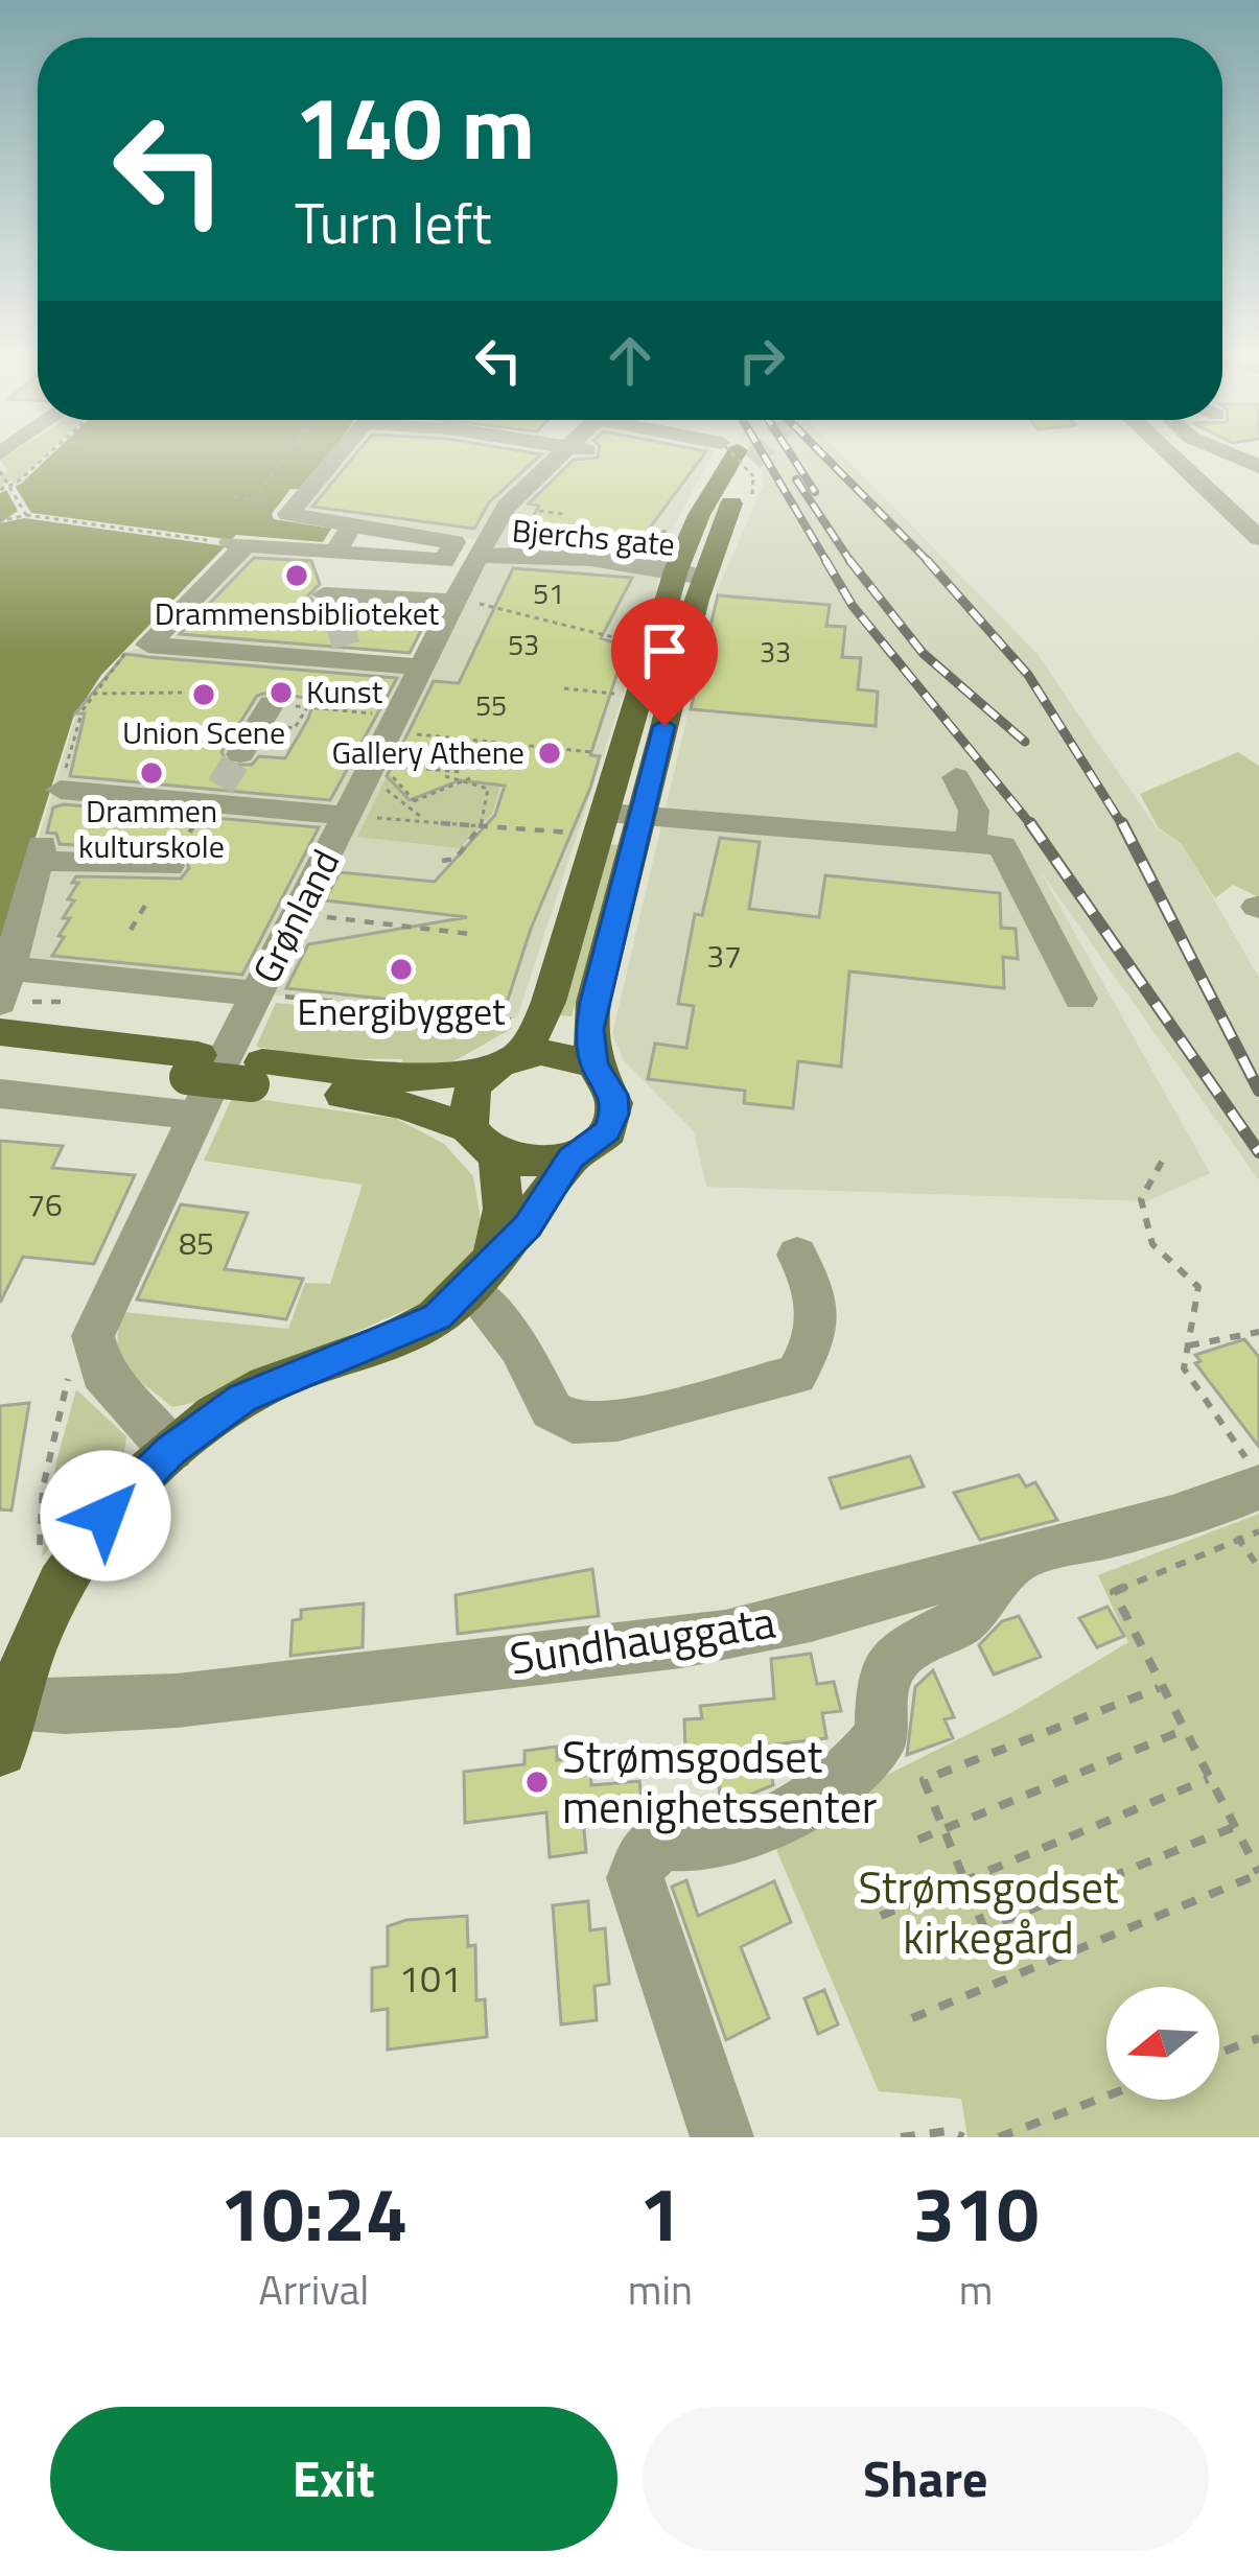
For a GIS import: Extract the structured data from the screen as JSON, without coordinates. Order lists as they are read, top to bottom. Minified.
{"streets":{"street":["Bjerchs gate","Grønland","Sundhauggata"]},"crossings":[["Bjerchs gate","Grønland"]],"parks":["Strømsgodset kirkegård"],"places":["Drammensbiblioteket","Kunst","Union Scene","Gallery Athene","Drammen kulturskole","Energibygget","Strømsgodset menighetssenter"],"house_numbers":["51","53","33","55","37","76","85","101"],"north":"left","page":{"turn":["140 m","Turn left"],"eta":["10:24","Arrival","1","min","310","m"],"buttons":["Exit","Share"]}}
